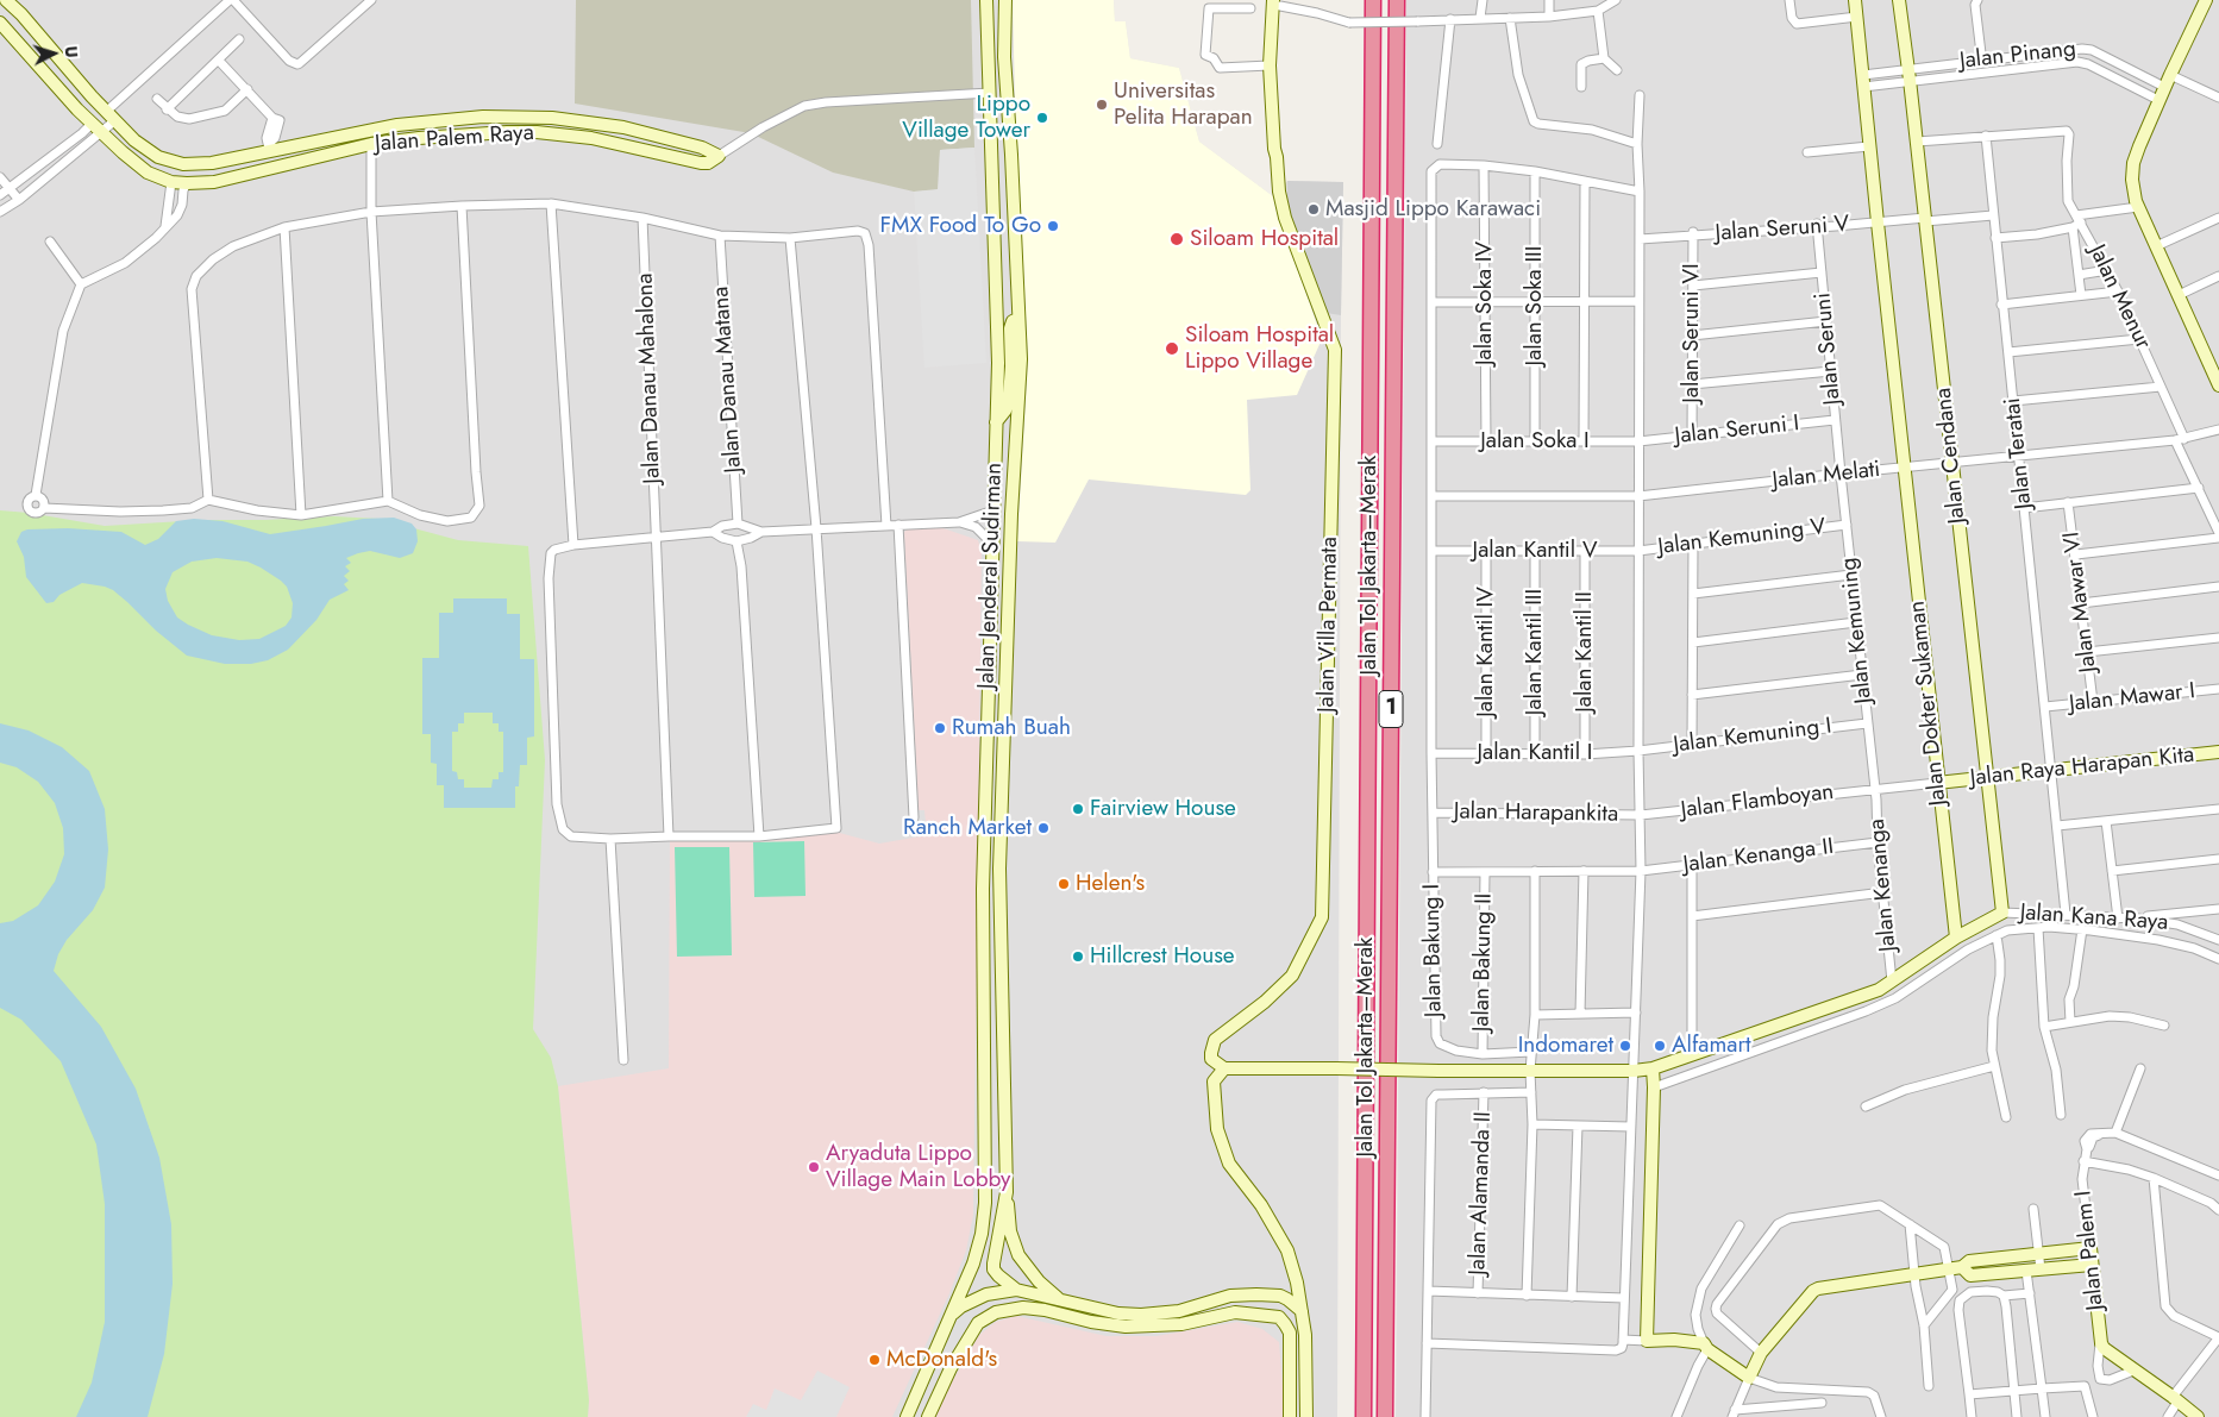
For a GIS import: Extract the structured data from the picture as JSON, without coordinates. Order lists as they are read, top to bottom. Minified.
{"streets":{"highway":["Jalan Tol Jakarta–Merak","1"],"street":["Jalan Pinang","Jalan Palem Raya","Jalan Seruni V","Jalan Menur","Jalan Soka IV","Jalan Soka III","Jalan Seruni VI","Jalan Seruni","Jalan Danau Mahalona","Jalan Danau Matana","Jalan Seruni I","Jalan Soka I","Jalan Teratai","Jalan Cendana","Jalan Melati","Jalan Kemuning V","Jalan Kantil V","Jalan Jenderal Sudirman","Jalan Mawar VI","Jalan Villa Permata","Jalan Kemuning","Jalan Kantil IV","Jalan Kantil III","Jalan Kantil II","Jalan Mawar I","Jalan Dokter Sukaman","Jalan Kemuning I","Jalan Kantil I","Jalan Raya Harapan Kita","Jalan Flamboyan","Jalan Harapankita","Jalan Kenanga II","Jalan Kenanga","Jalan Kana Raya","Jalan Bakung I","Jalan Bakung II","Jalan Alamanda II","Jalan Palem I"]},"crossings":[["Jalan Pinang","Jalan Cendana"],["Jalan Seruni V","Jalan Seruni VI"],["Jalan Seruni V","Jalan Seruni"],["Jalan Seruni V","Jalan Teratai"],["Jalan Seruni V","Jalan Cendana"],["Jalan Menur","Jalan Melati"],["Jalan Soka IV","Jalan Soka I"],["Jalan Soka IV","Jalan Bakung I"],["Jalan Soka III","Jalan Soka I"],["Jalan Soka III","Jalan Bakung I"],["Jalan Seruni VI","Jalan Seruni I"],["Jalan Seruni","Jalan Seruni I"],["Jalan Seruni","Jalan Melati"],["Jalan Seruni","Jalan Kemuning"],["Jalan Seruni I","Jalan Soka I"],["Jalan Soka I","Jalan Bakung I"],["Jalan Teratai","Jalan Melati"],["Jalan Teratai","Jalan Mawar I"],["Jalan Teratai","Jalan Raya Harapan Kita"],["Jalan Teratai","Jalan Kana Raya"],["Jalan Cendana","Jalan Melati"],["Jalan Cendana","Jalan Raya Harapan Kita"],["Jalan Cendana","Jalan Kana Raya"],["Jalan Melati","Jalan Kemuning"],["Jalan Melati","Jalan Dokter Sukaman"],["Jalan Melati","Jalan Bakung I"],["Jalan Kemuning V","Jalan Kantil V"],["Jalan Kemuning V","Jalan Kemuning"],["Jalan Kantil V","Jalan Kantil IV"],["Jalan Kantil V","Jalan Kantil III"],["Jalan Kantil V","Jalan Kantil II"],["Jalan Kantil V","Jalan Bakung I"],["Jalan Mawar VI","Jalan Mawar I"],["Jalan Kemuning","Jalan Kemuning I"],["Jalan Kemuning","Jalan Raya Harapan Kita"],["Jalan Kemuning","Jalan Flamboyan"],["Jalan Kemuning","Jalan Kenanga"],["Jalan Kantil IV","Jalan Kantil I"],["Jalan Kantil III","Jalan Kantil I"],["Jalan Kantil II","Jalan Kantil I"],["Jalan Dokter Sukaman","Jalan Raya Harapan Kita"],["Jalan Kemuning I","Jalan Kantil I"],["Jalan Kantil I","Jalan Bakung I"],["Jalan Raya Harapan Kita","Jalan Flamboyan"],["Jalan Raya Harapan Kita","Jalan Kenanga"],["Jalan Flamboyan","Jalan Harapankita"],["Jalan Flamboyan","Jalan Kenanga"],["Jalan Harapankita","Jalan Bakung I"],["Jalan Kenanga II","Jalan Kenanga"],["Jalan Kenanga II","Jalan Bakung I"],["Jalan Bakung I","Jalan Bakung II"]],"places":["Universitas Pelita Harapan","Lippo Village Tower","Masjid Lippo Karawaci","FMX Food To Go","Siloam Hospital","Siloam Hospital Lippo Village","Rumah Buah","Fairview House","Ranch Market","Helen's","Hillcrest House","Indomaret","Alfamart","Aryaduta Lippo Village Main Lobby","McDonald's"],"north":"right"}
